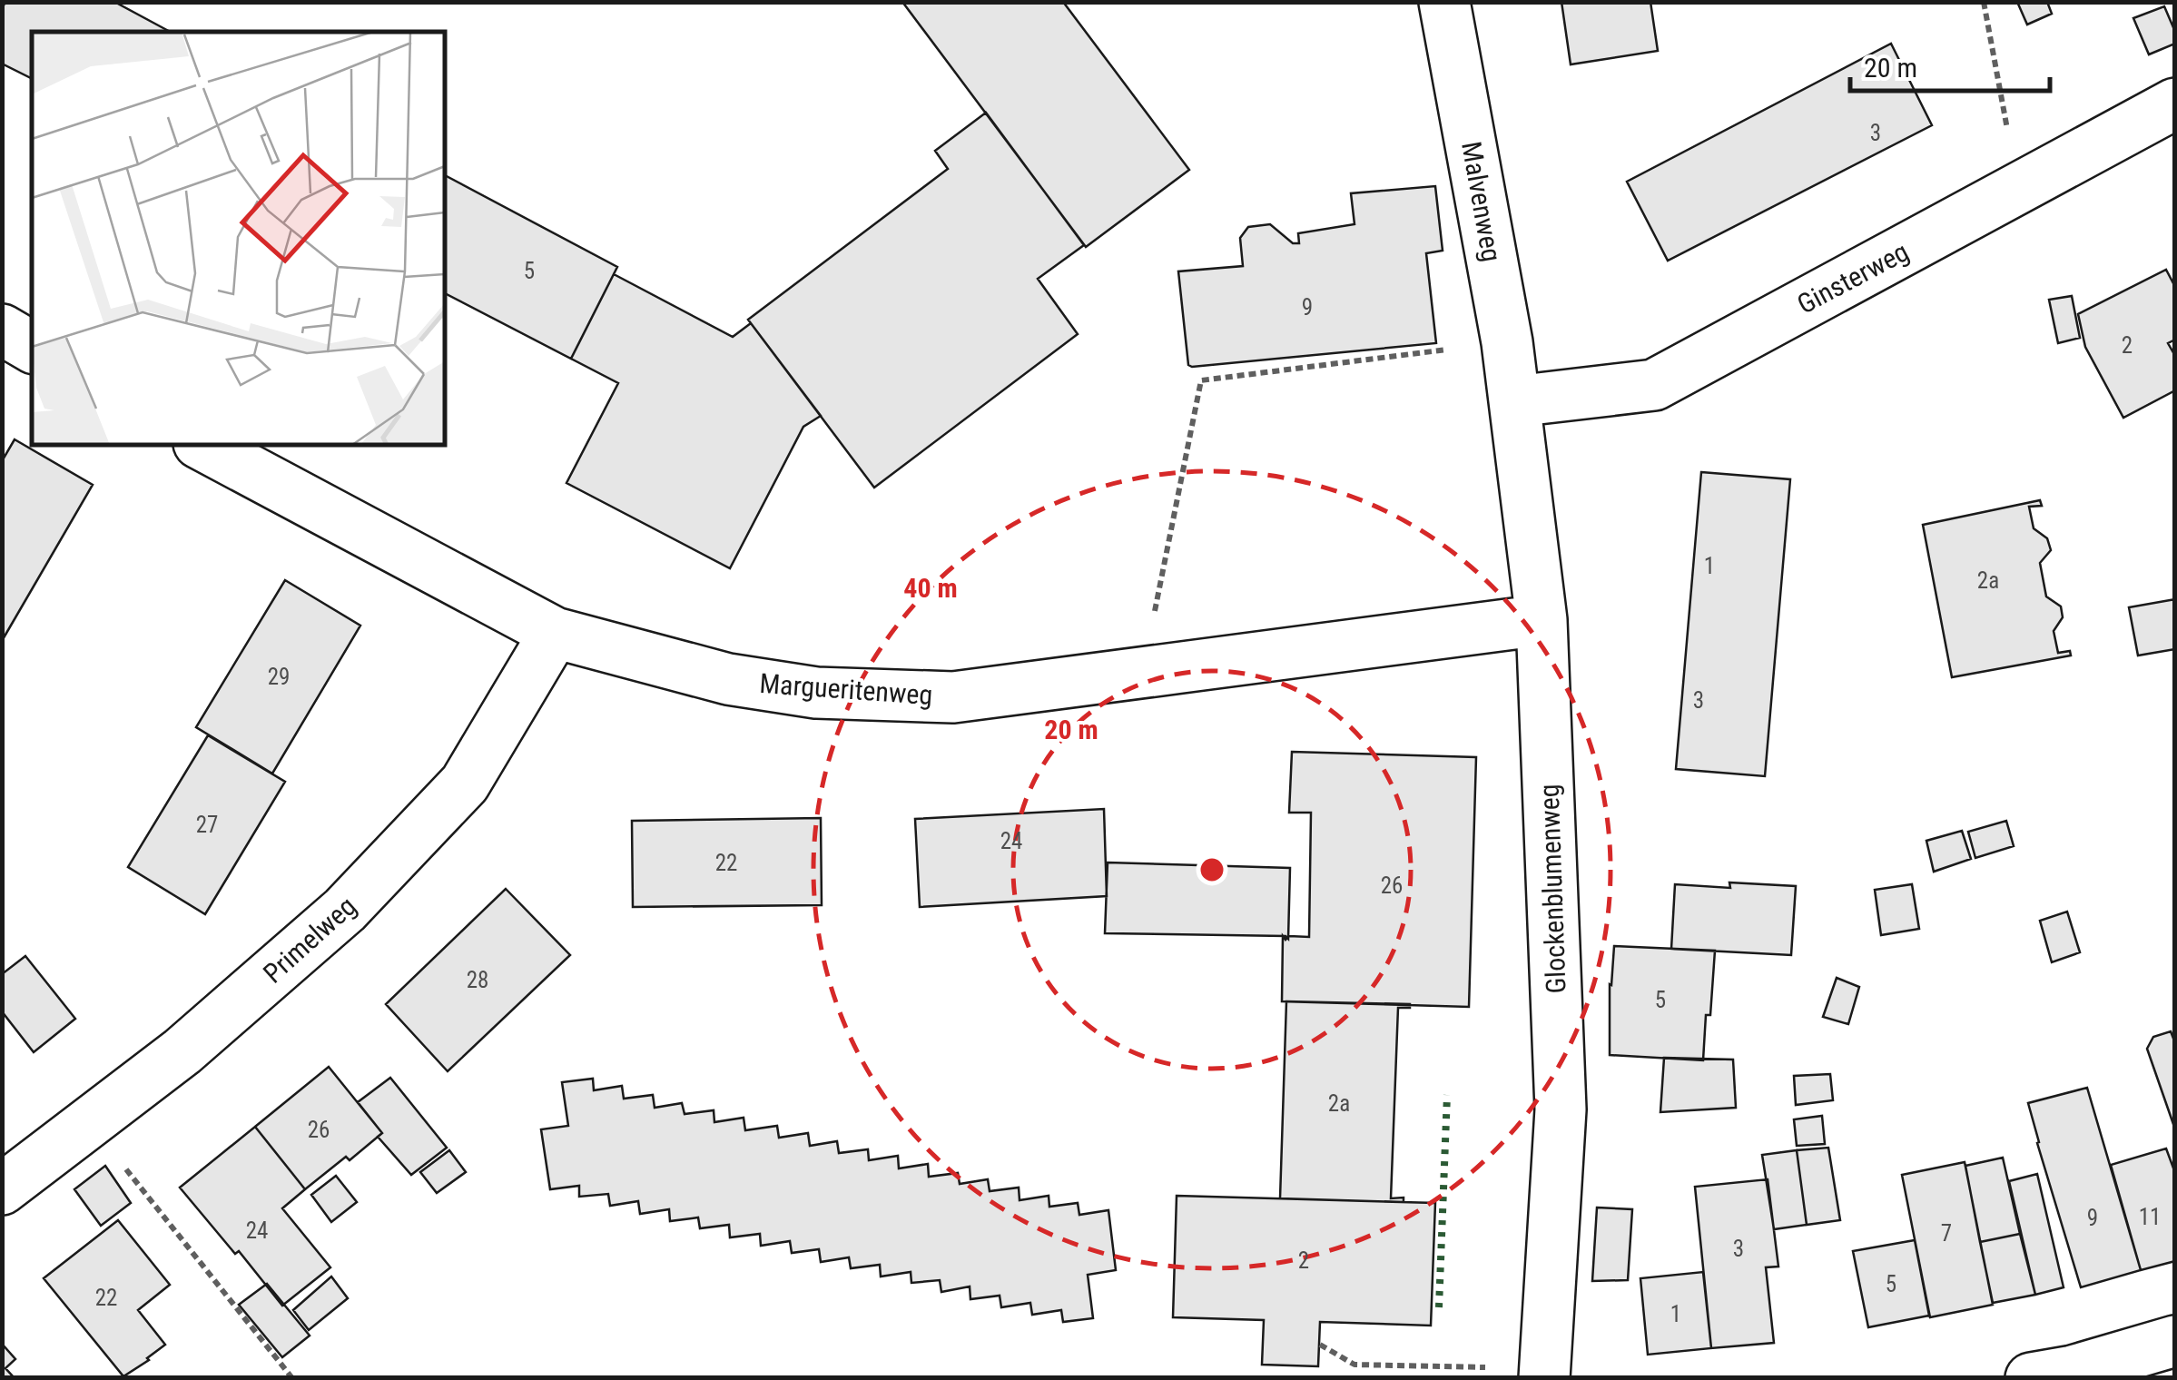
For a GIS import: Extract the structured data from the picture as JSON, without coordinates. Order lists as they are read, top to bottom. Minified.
{"streets":{"street":["Malvenweg","Ginsterweg","Margueritenweg","Glockenblumenweg","Primelweg"]},"crossings":[["Malvenweg","Ginsterweg"],["Malvenweg","Glockenblumenweg"],["Ginsterweg","Glockenblumenweg"],["Margueritenweg","Glockenblumenweg"],["Margueritenweg","Primelweg"]],"house_numbers":["3","5","9","2","1","2a","29","3","27","24","22","26","28","5","2a","26","11","9","24","7","3","2","5","22","1"],"scale_bar":"20 m","rings":["40 m","20 m"]}
